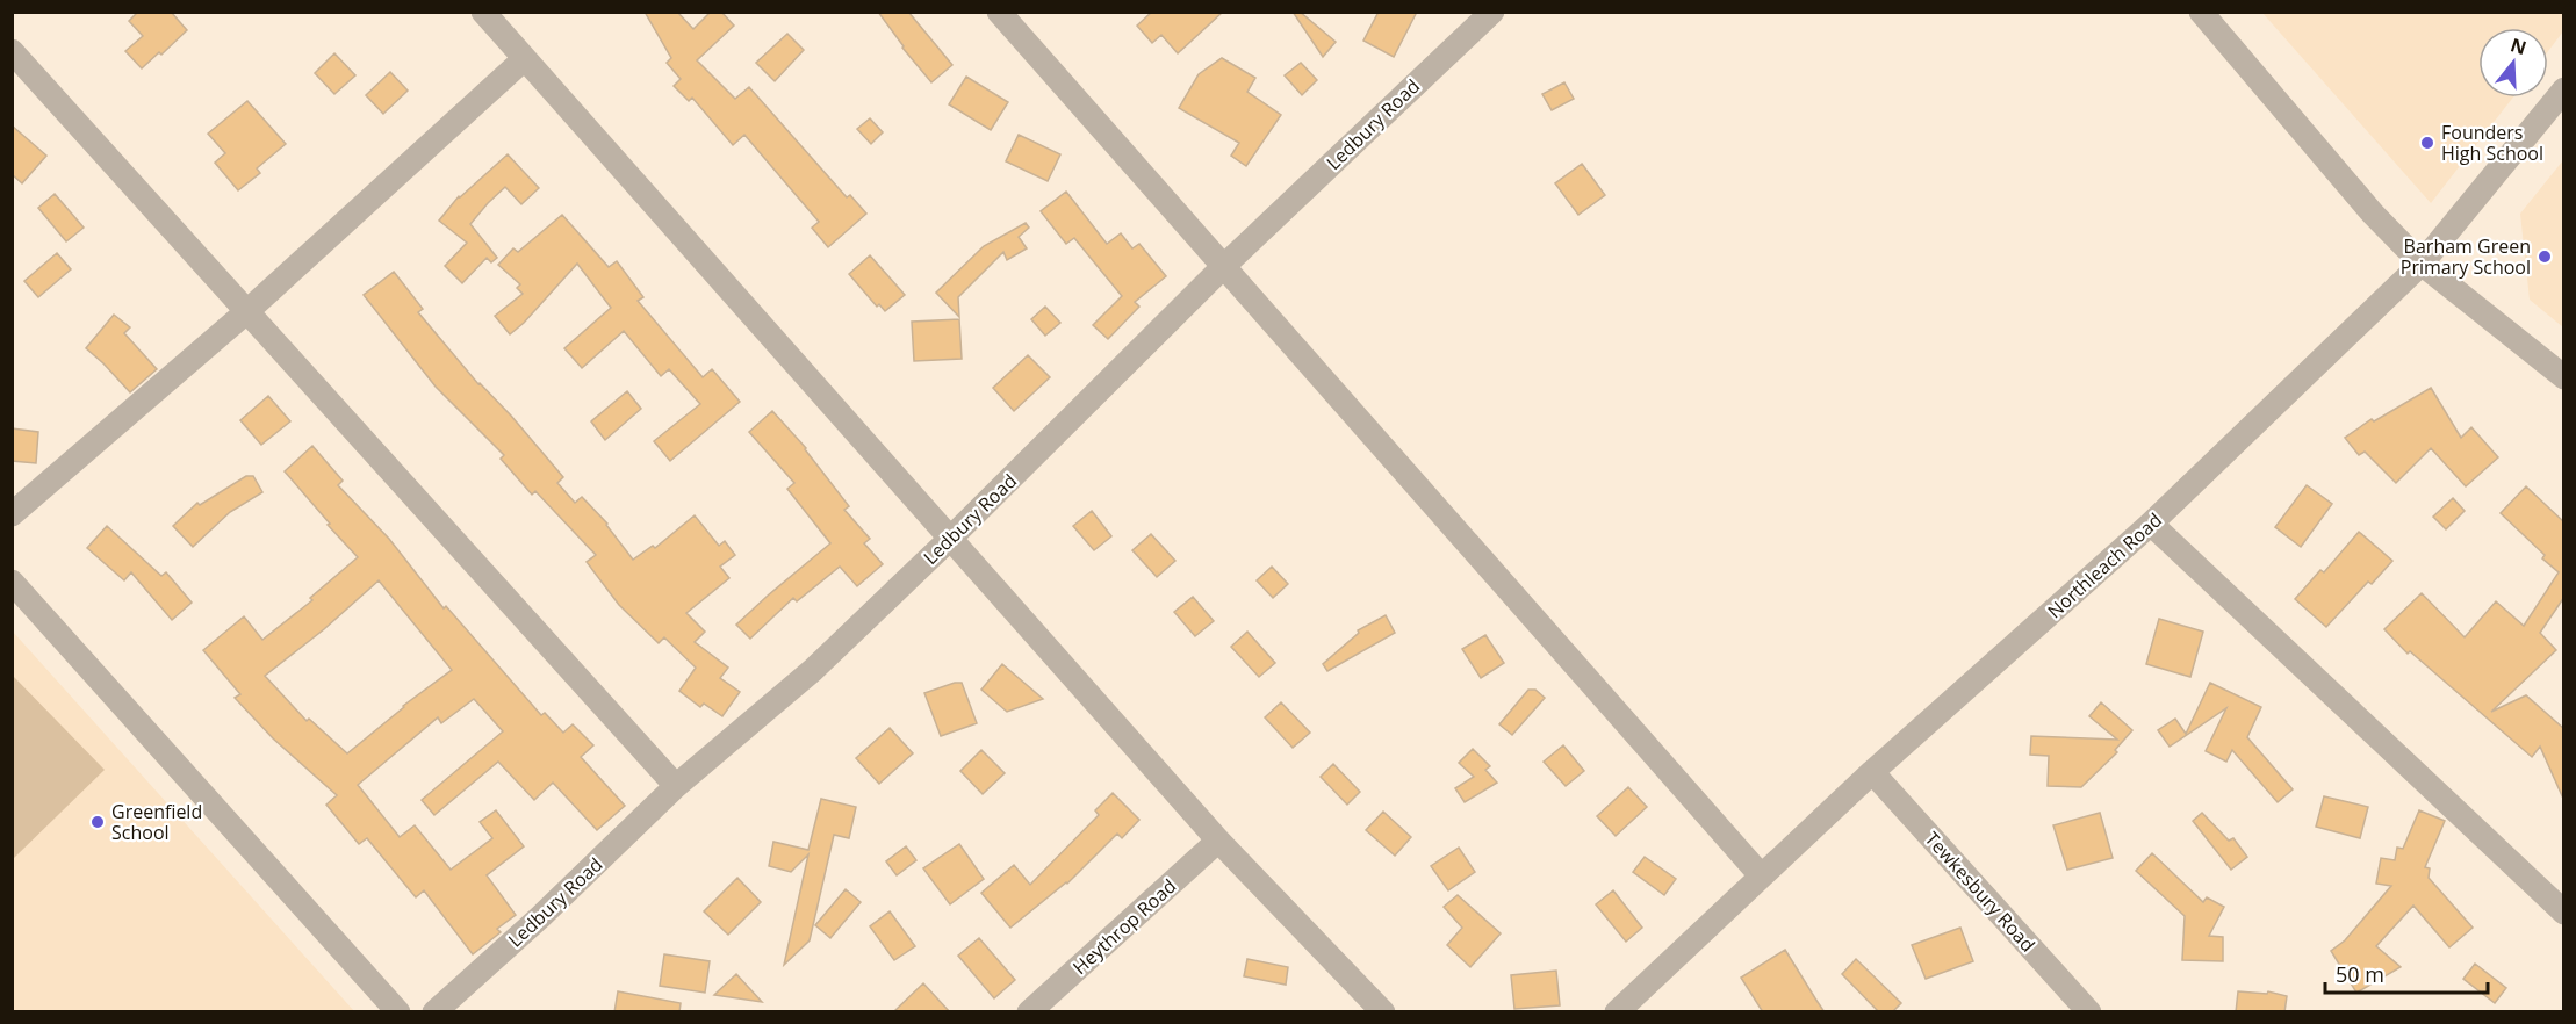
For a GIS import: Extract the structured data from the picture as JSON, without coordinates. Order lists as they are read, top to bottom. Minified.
{"streets":{"street":["Ledbury Road","Northleach Road","Tewkesbury Road","Heythrop Road"]},"crossings":[["Northleach Road","Tewkesbury Road"]],"places":["Founders High School","Barham Green Primary School","Greenfield School"],"scale_bar":"50 m","north":"top"}
